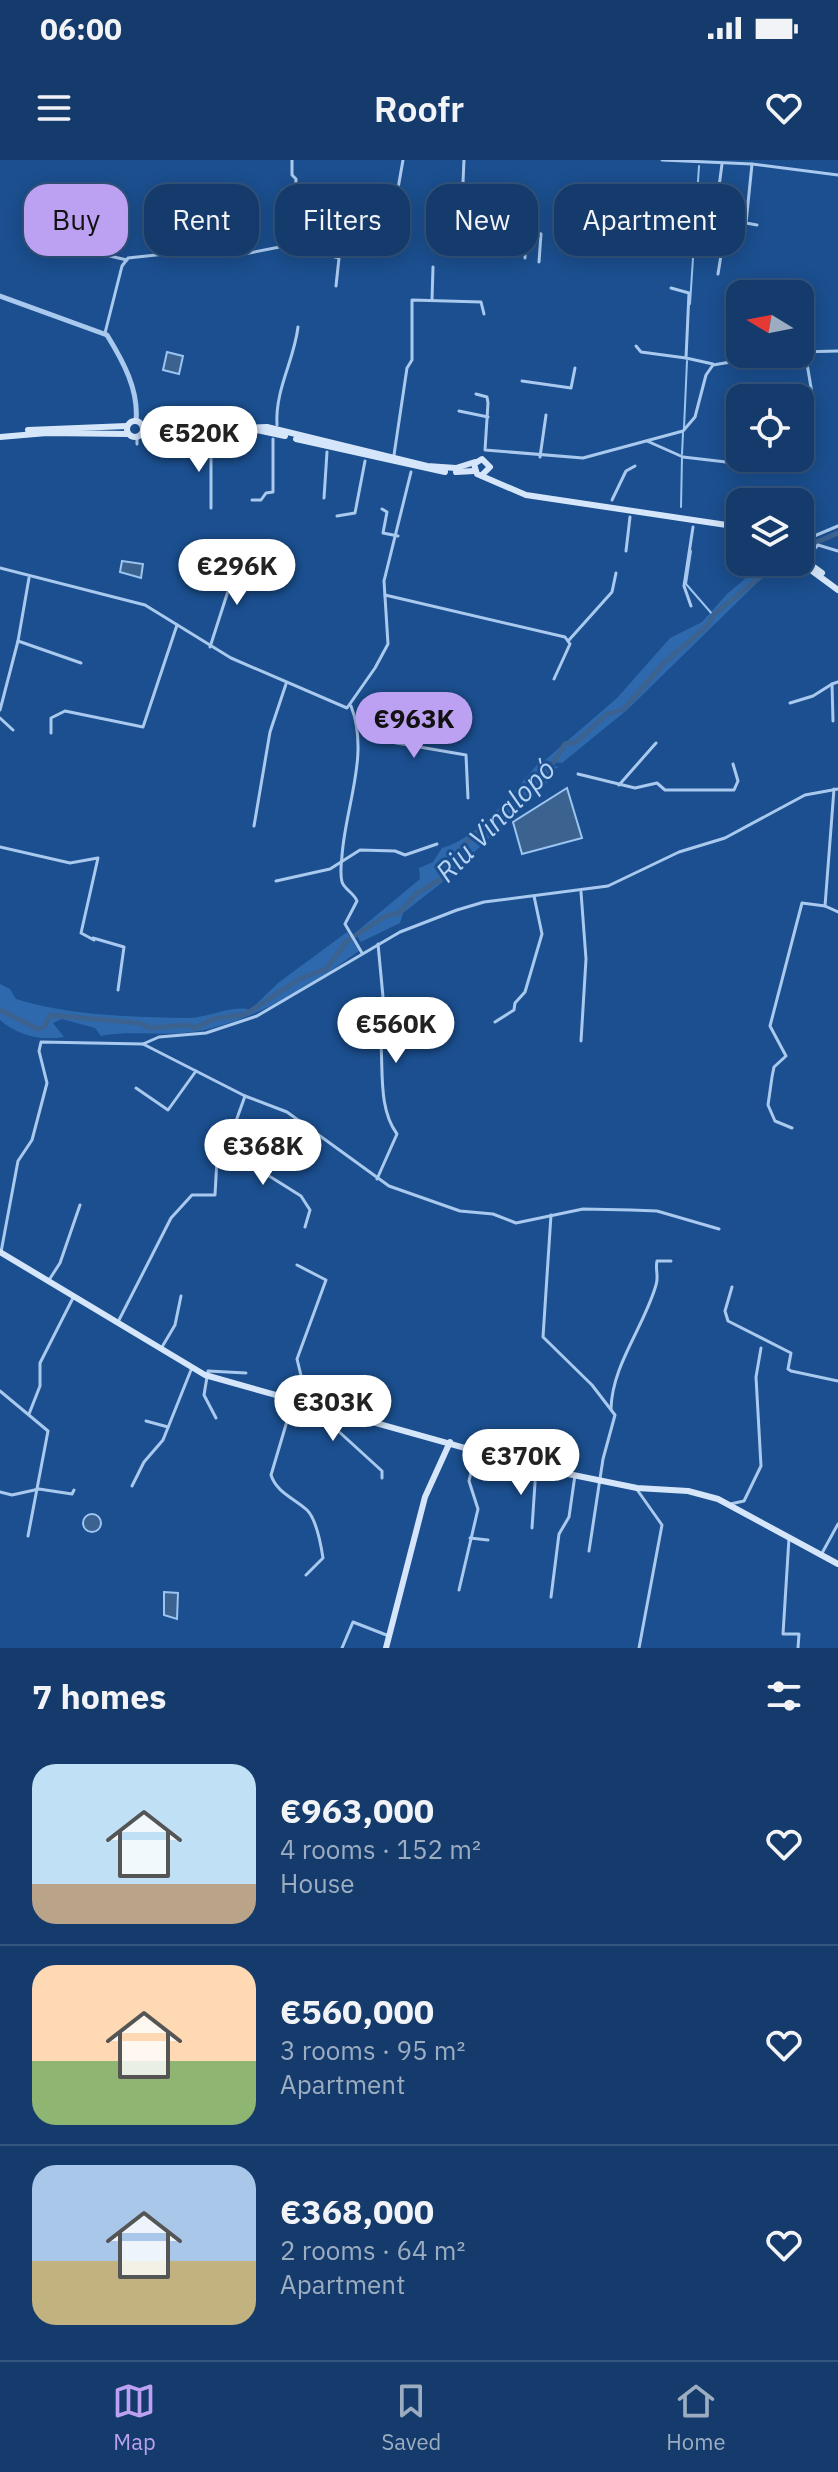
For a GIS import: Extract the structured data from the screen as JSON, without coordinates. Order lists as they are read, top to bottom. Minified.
{"water":["Riu Vinalopó"],"north":"left","page":{"status":"06:00","header":"Roofr","chip":["Buy","Rent","Filters","New","Apartment"],"price":["€520K","€296K","€963K","€560K","€368K","€303K","€370K"],"heading":"7 homes","list":[{"name":"€963,000","note":"4 rooms · 152 m² · House"},{"name":"€560,000","note":"3 rooms · 95 m² · Apartment"},{"name":"€368,000","note":"2 rooms · 64 m² · Apartment"}],"tabs":["Map","Saved","Home"]}}
